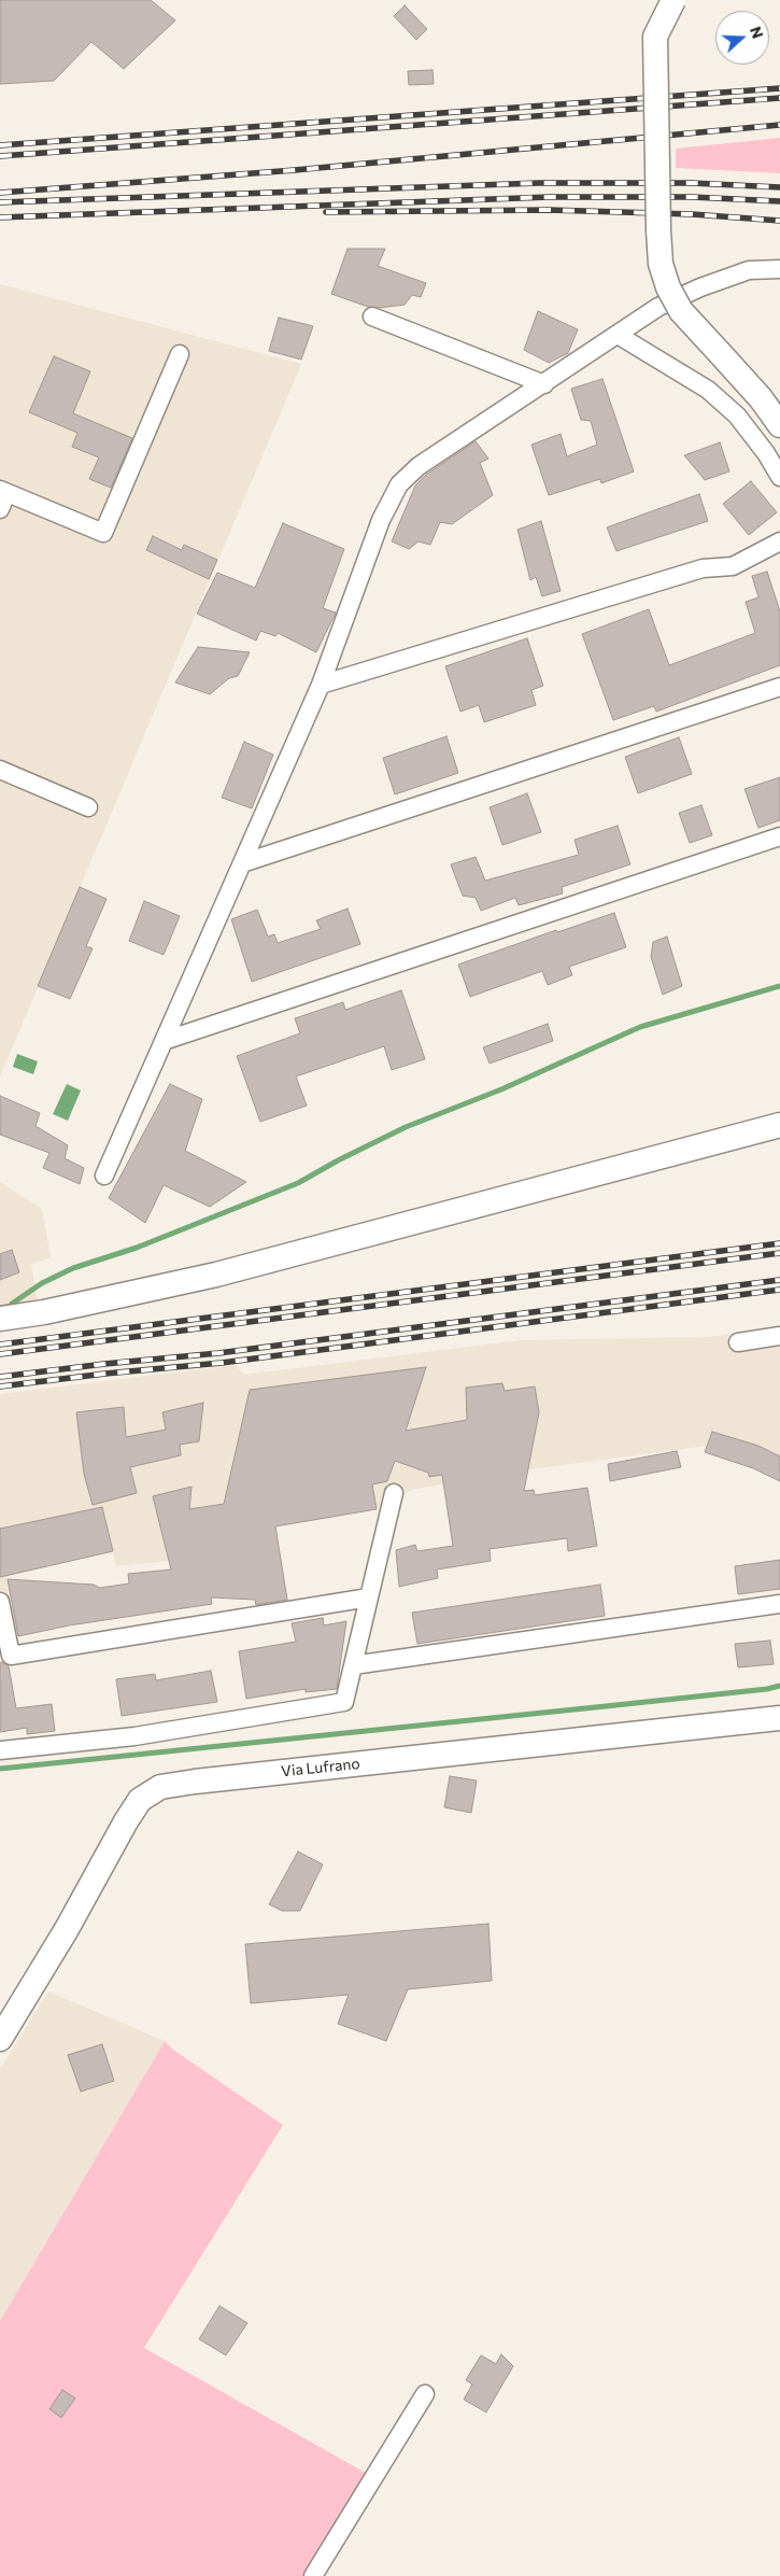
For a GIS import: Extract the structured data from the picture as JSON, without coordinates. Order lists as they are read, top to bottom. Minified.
{"streets":{"street":["Via Lufrano"]},"north":"right"}
